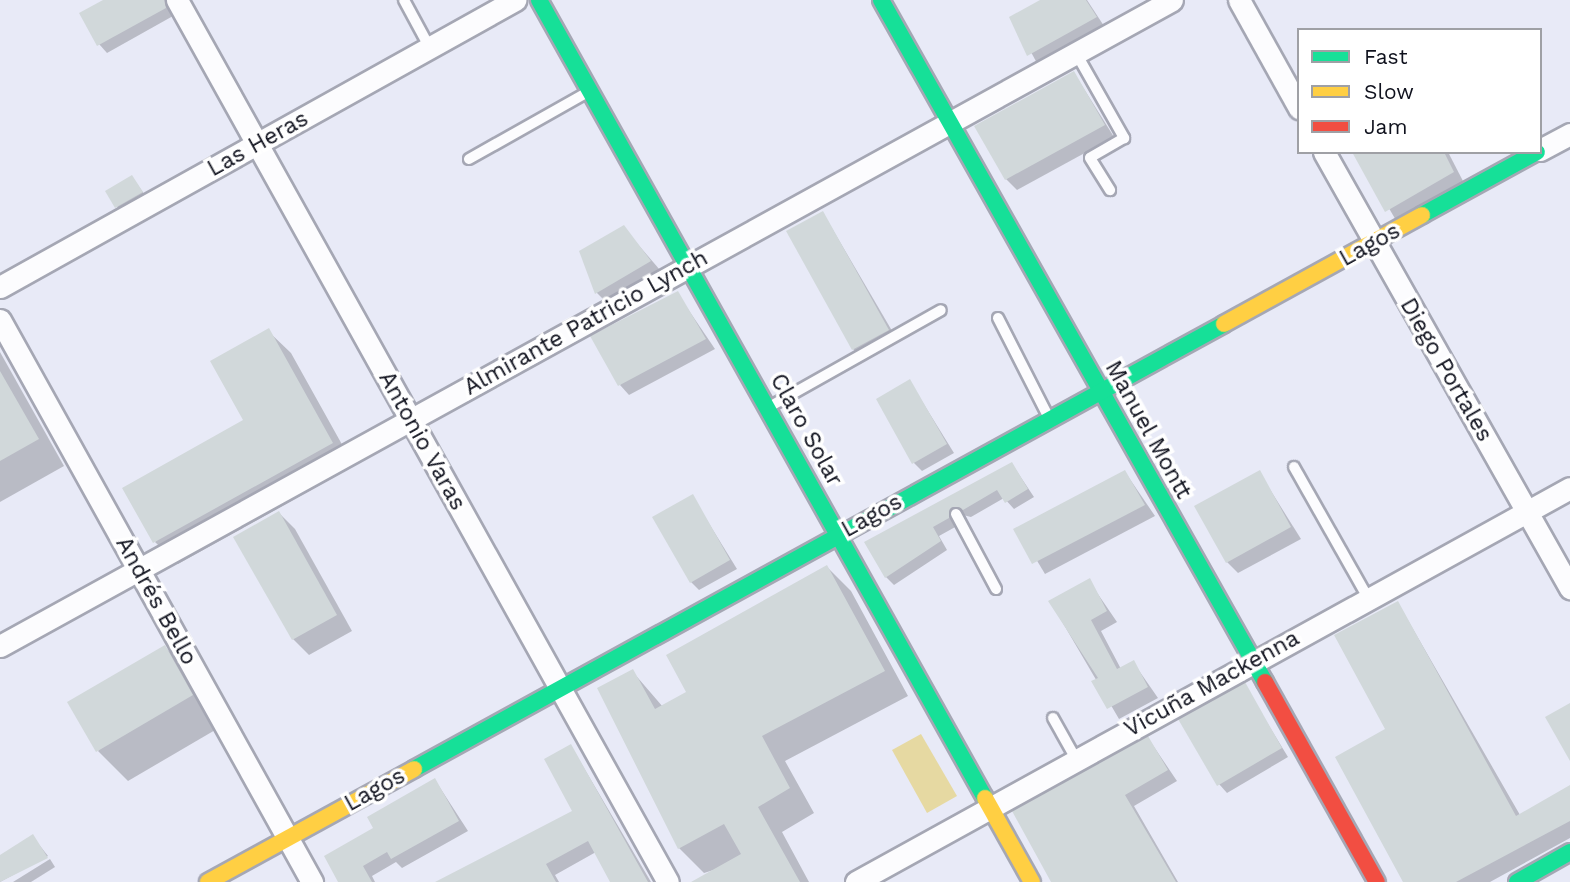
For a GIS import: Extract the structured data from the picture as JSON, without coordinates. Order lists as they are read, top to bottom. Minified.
{"streets":{"street":["Las Heras","Lagos","Almirante Patricio Lynch","Diego Portales","Claro Solar","Manuel Montt","Antonio Varas","Andrés Bello","Vicuña Mackenna"]},"crossings":[["Las Heras","Antonio Varas"],["Lagos","Diego Portales"],["Lagos","Claro Solar"],["Lagos","Manuel Montt"],["Lagos","Antonio Varas"],["Lagos","Andrés Bello"],["Almirante Patricio Lynch","Claro Solar"],["Almirante Patricio Lynch","Manuel Montt"],["Almirante Patricio Lynch","Antonio Varas"],["Almirante Patricio Lynch","Andrés Bello"],["Diego Portales","Vicuña Mackenna"],["Claro Solar","Vicuña Mackenna"],["Manuel Montt","Vicuña Mackenna"]],"legend":["Fast","Slow","Jam"]}
